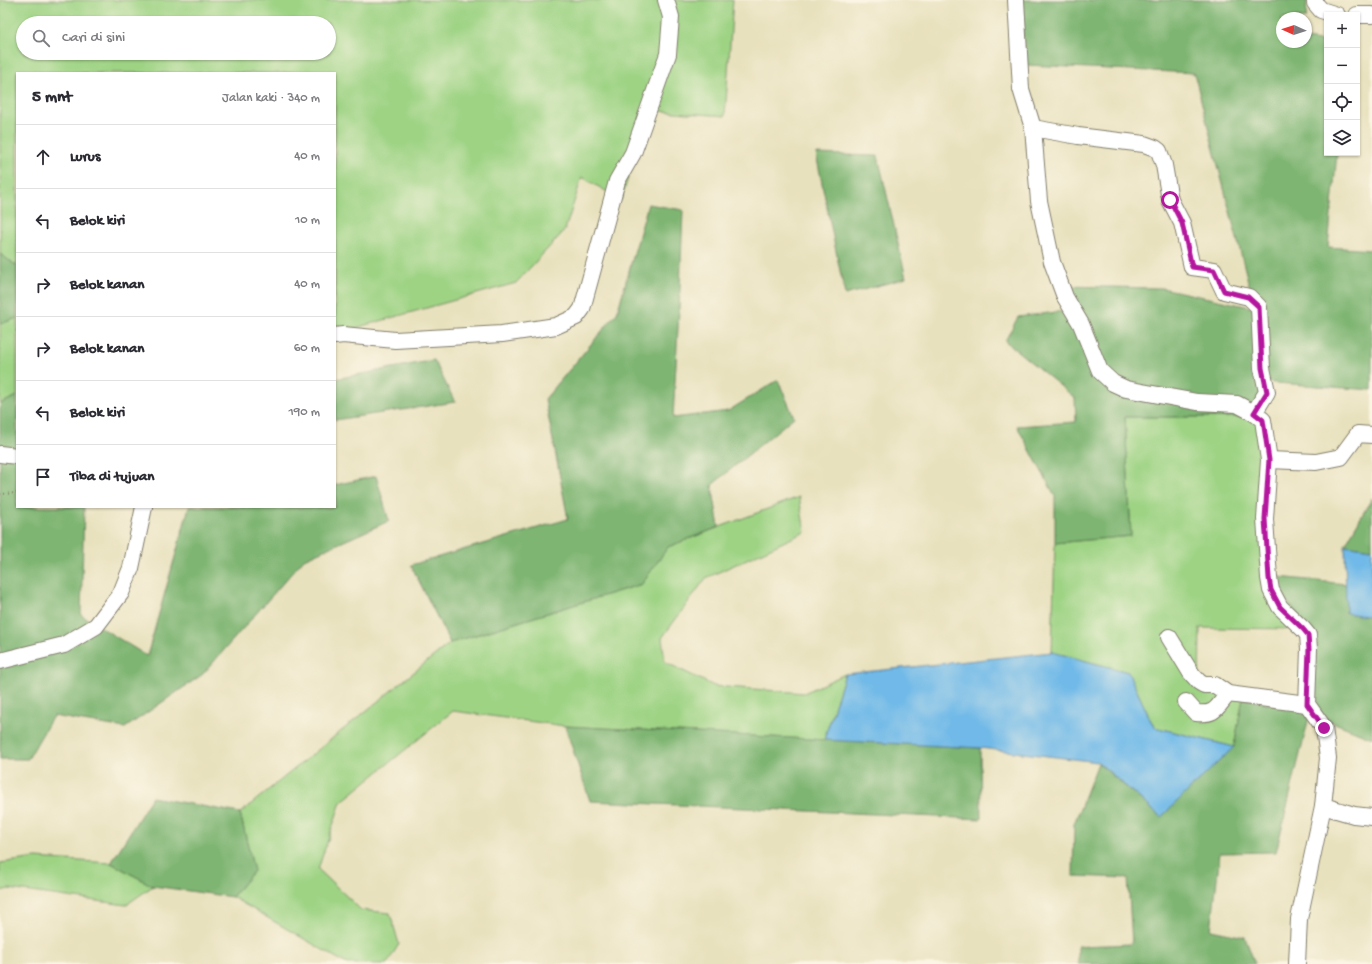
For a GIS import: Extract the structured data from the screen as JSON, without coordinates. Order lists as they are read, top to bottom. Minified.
{"north":"left","page":{"map_buttons":["+","−"],"search":"Cari di sini","heading":["5 mnt","Jalan kaki · 340 m"],"list":[["Lurus","40 m"],["Belok kiri","10 m"],["Belok kanan","40 m"],["Belok kanan","60 m"],["Belok kiri","190 m"],"Tiba di tujuan"]}}
